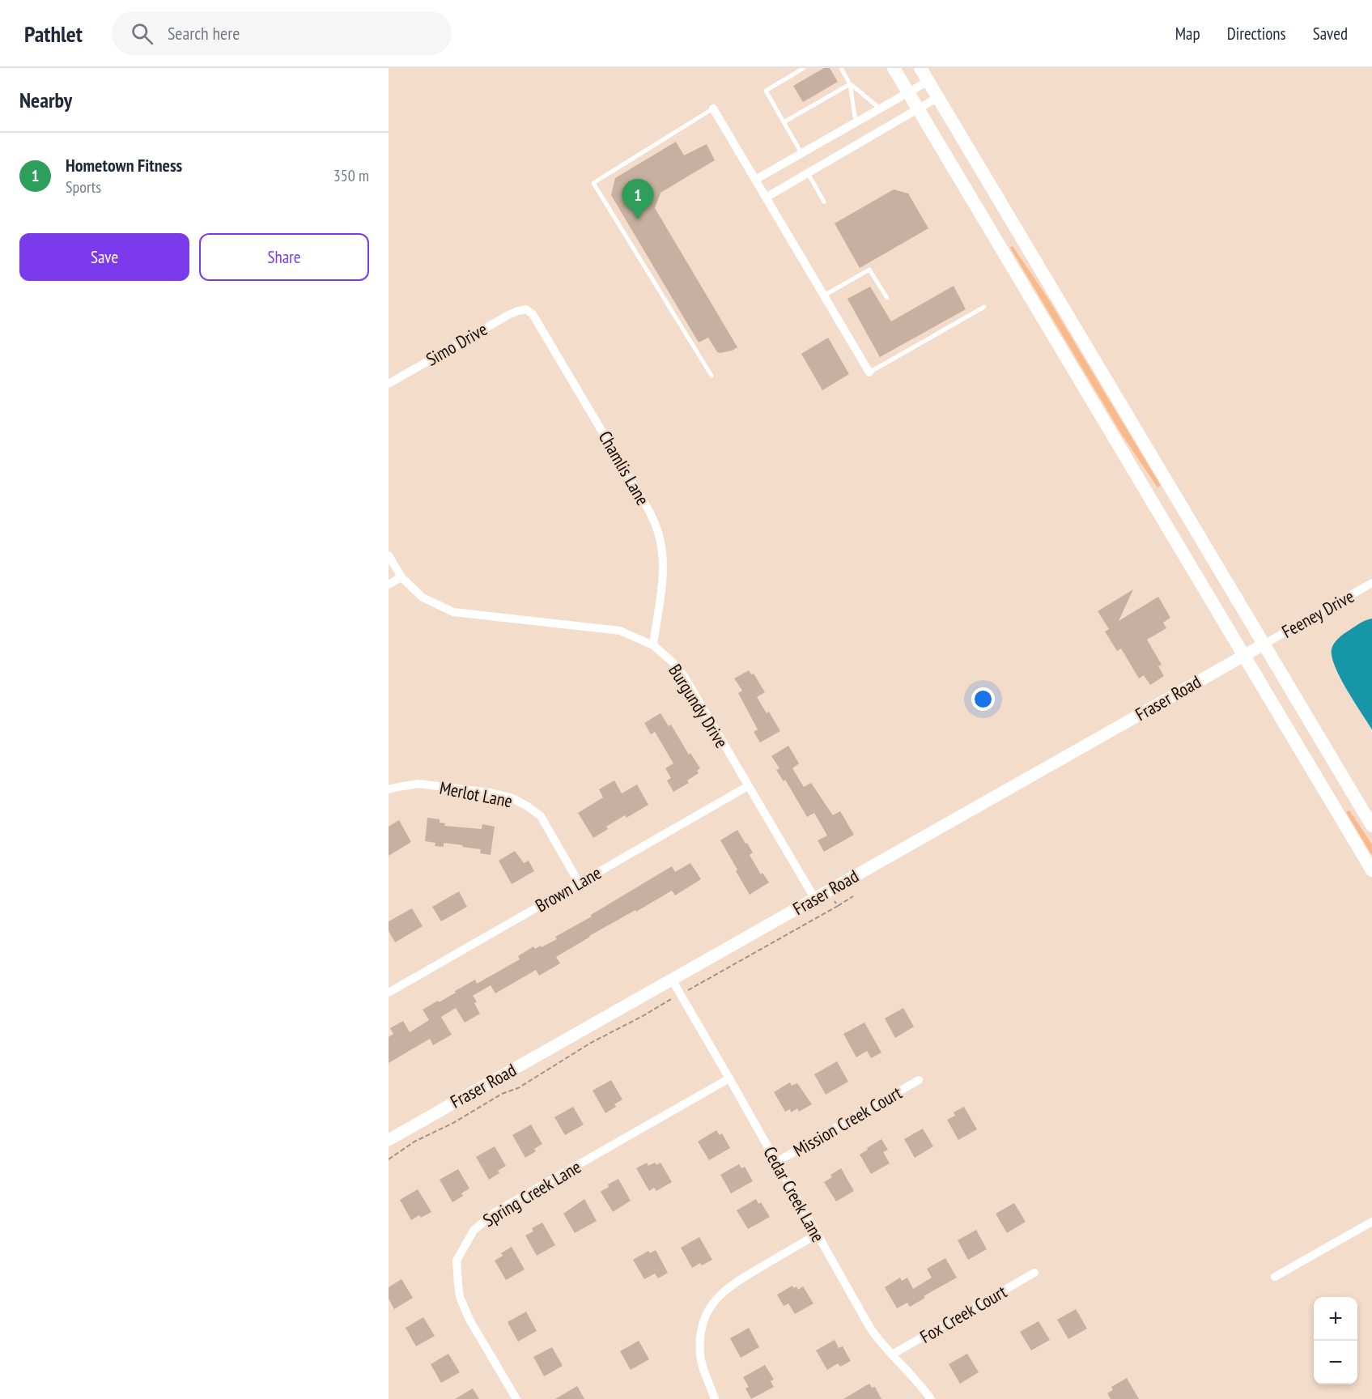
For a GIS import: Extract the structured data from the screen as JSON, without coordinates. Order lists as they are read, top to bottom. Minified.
{"streets":{"street":["Simo Drive","Chamlis Lane","Feeney Drive","Fraser Road","Burgundy Drive","Merlot Lane","Brown Lane","Mission Creek Court","Spring Creek Lane","Cedar Creek Lane","Fox Creek Court"]},"crossings":[["Simo Drive","Chamlis Lane"],["Chamlis Lane","Burgundy Drive"],["Feeney Drive","Fraser Road"],["Fraser Road","Burgundy Drive"],["Fraser Road","Cedar Creek Lane"],["Burgundy Drive","Brown Lane"],["Merlot Lane","Brown Lane"],["Mission Creek Court","Cedar Creek Lane"],["Spring Creek Lane","Cedar Creek Lane"],["Cedar Creek Lane","Fox Creek Court"]],"page":{"header":"Pathlet","search":"Search here","nav":["Map","Directions","Saved"],"heading":"Nearby","list":[{"mark":"1","name":"Hometown Fitness","note":"Sports","value":"350 m"}],"pins":"1","buttons":["Save","Share"],"map_buttons":["+","−"]}}
